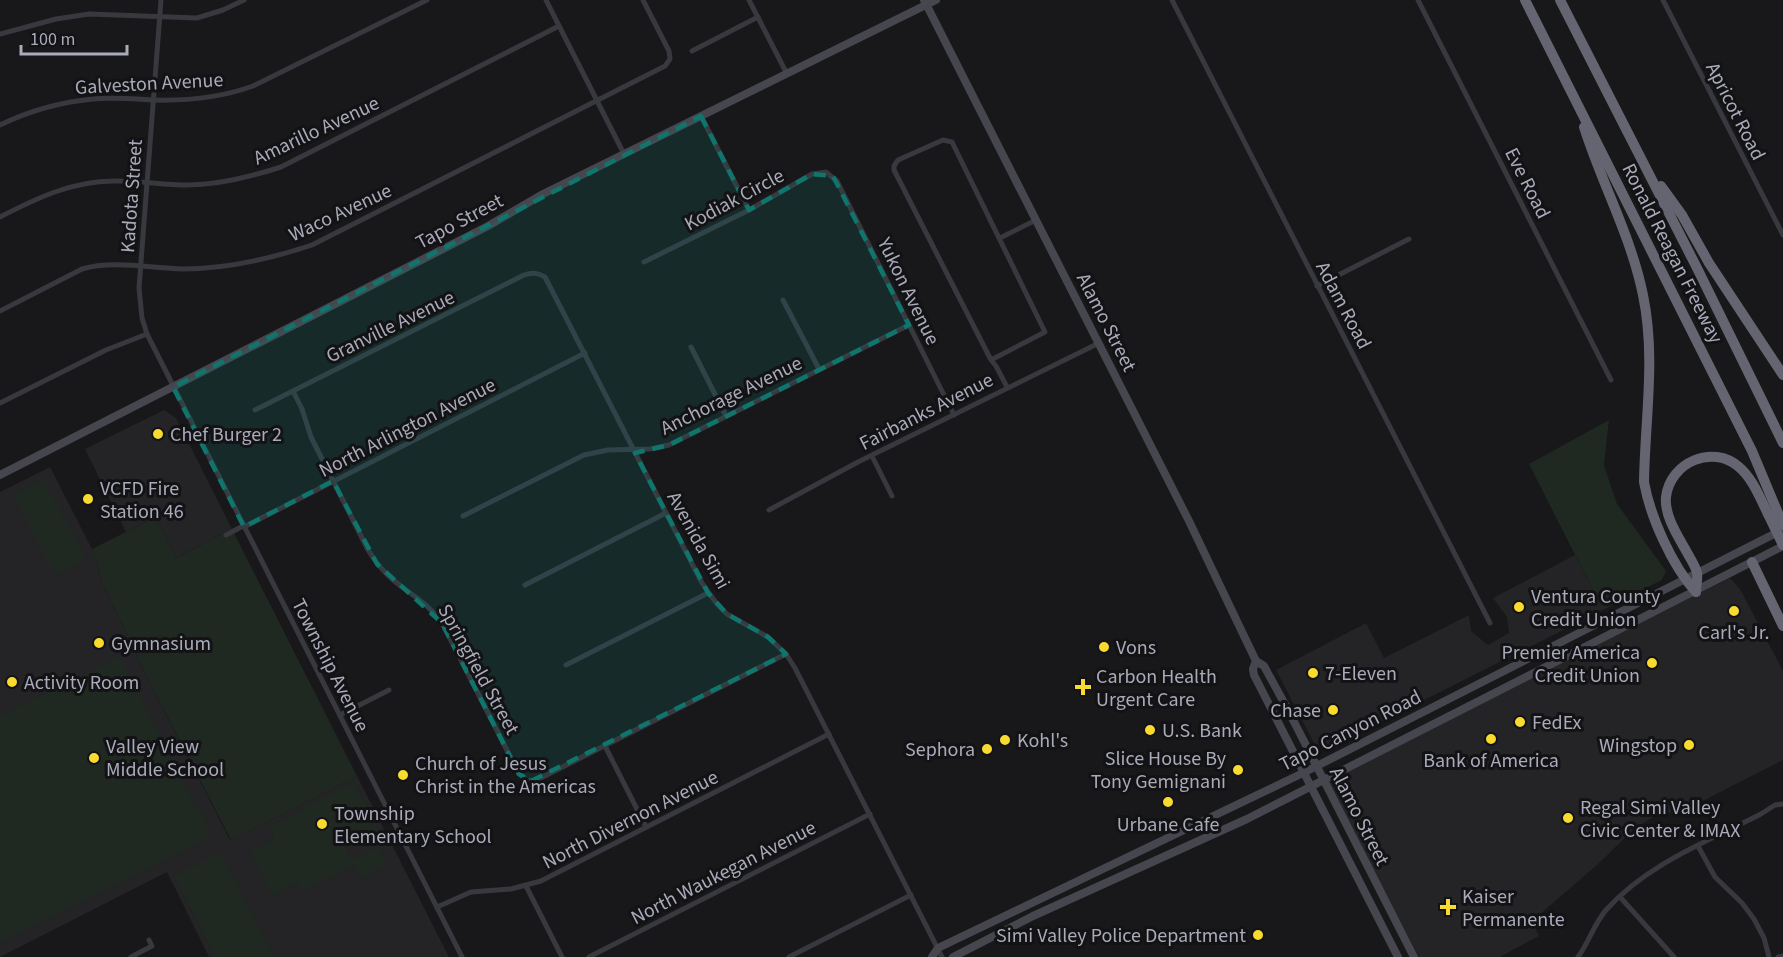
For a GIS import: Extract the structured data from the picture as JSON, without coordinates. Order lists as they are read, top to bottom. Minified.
{"streets":{"highway":["Ronald Reagan Freeway"],"main road":["Tapo Street","Alamo Street","Tapo Canyon Road"],"street":["Galveston Avenue","Apricot Road","Amarillo Avenue","Eve Road","Kadota Street","Kodiak Circle","Waco Avenue","Yukon Avenue","Adam Road","Granville Avenue","Anchorage Avenue","Fairbanks Avenue","North Arlington Avenue","Avenida Simi","Township Avenue","Springfield Street","North Divernon Avenue","North Waukegan Avenue"]},"crossings":[["Galveston Avenue","Kadota Street"],["Amarillo Avenue","Kadota Street"],["Kadota Street","Waco Avenue"],["Kadota Street","Tapo Street"],["Kadota Street","Township Avenue"],["Kodiak Circle","Yukon Avenue"],["Tapo Street","Alamo Street"],["Tapo Street","Township Avenue"],["Yukon Avenue","Anchorage Avenue"],["Yukon Avenue","Fairbanks Avenue"],["Alamo Street","Fairbanks Avenue"],["Alamo Street","Tapo Canyon Road"],["Granville Avenue","Avenida Simi"],["Granville Avenue","Springfield Street"],["Anchorage Avenue","Avenida Simi"],["North Arlington Avenue","Avenida Simi"],["North Arlington Avenue","Township Avenue"],["North Arlington Avenue","Springfield Street"],["Avenida Simi","Springfield Street"],["Avenida Simi","Tapo Canyon Road"],["Avenida Simi","North Divernon Avenue"],["Avenida Simi","North Waukegan Avenue"],["Township Avenue","North Divernon Avenue"]],"places":{"other":["Chef Burger 2","VCFD Fire Station 46","Ventura County Credit Union","Carl's Jr.","Gymnasium","Vons","Premier America Credit Union","7-Eleven","Activity Room","Chase","FedEx","U.S. Bank","Bank of America","Kohl's","Wingstop","Sephora","Valley View Middle School","Slice House By Tony Gemignani","Church of Jesus Christ in the Americas","Urbane Cafe","Regal Simi Valley Civic Center & IMAX","Township Elementary School","Simi Valley Police Department"],"health":["Carbon Health Urgent Care","Kaiser Permanente"]},"scale_bar":"100 m"}
